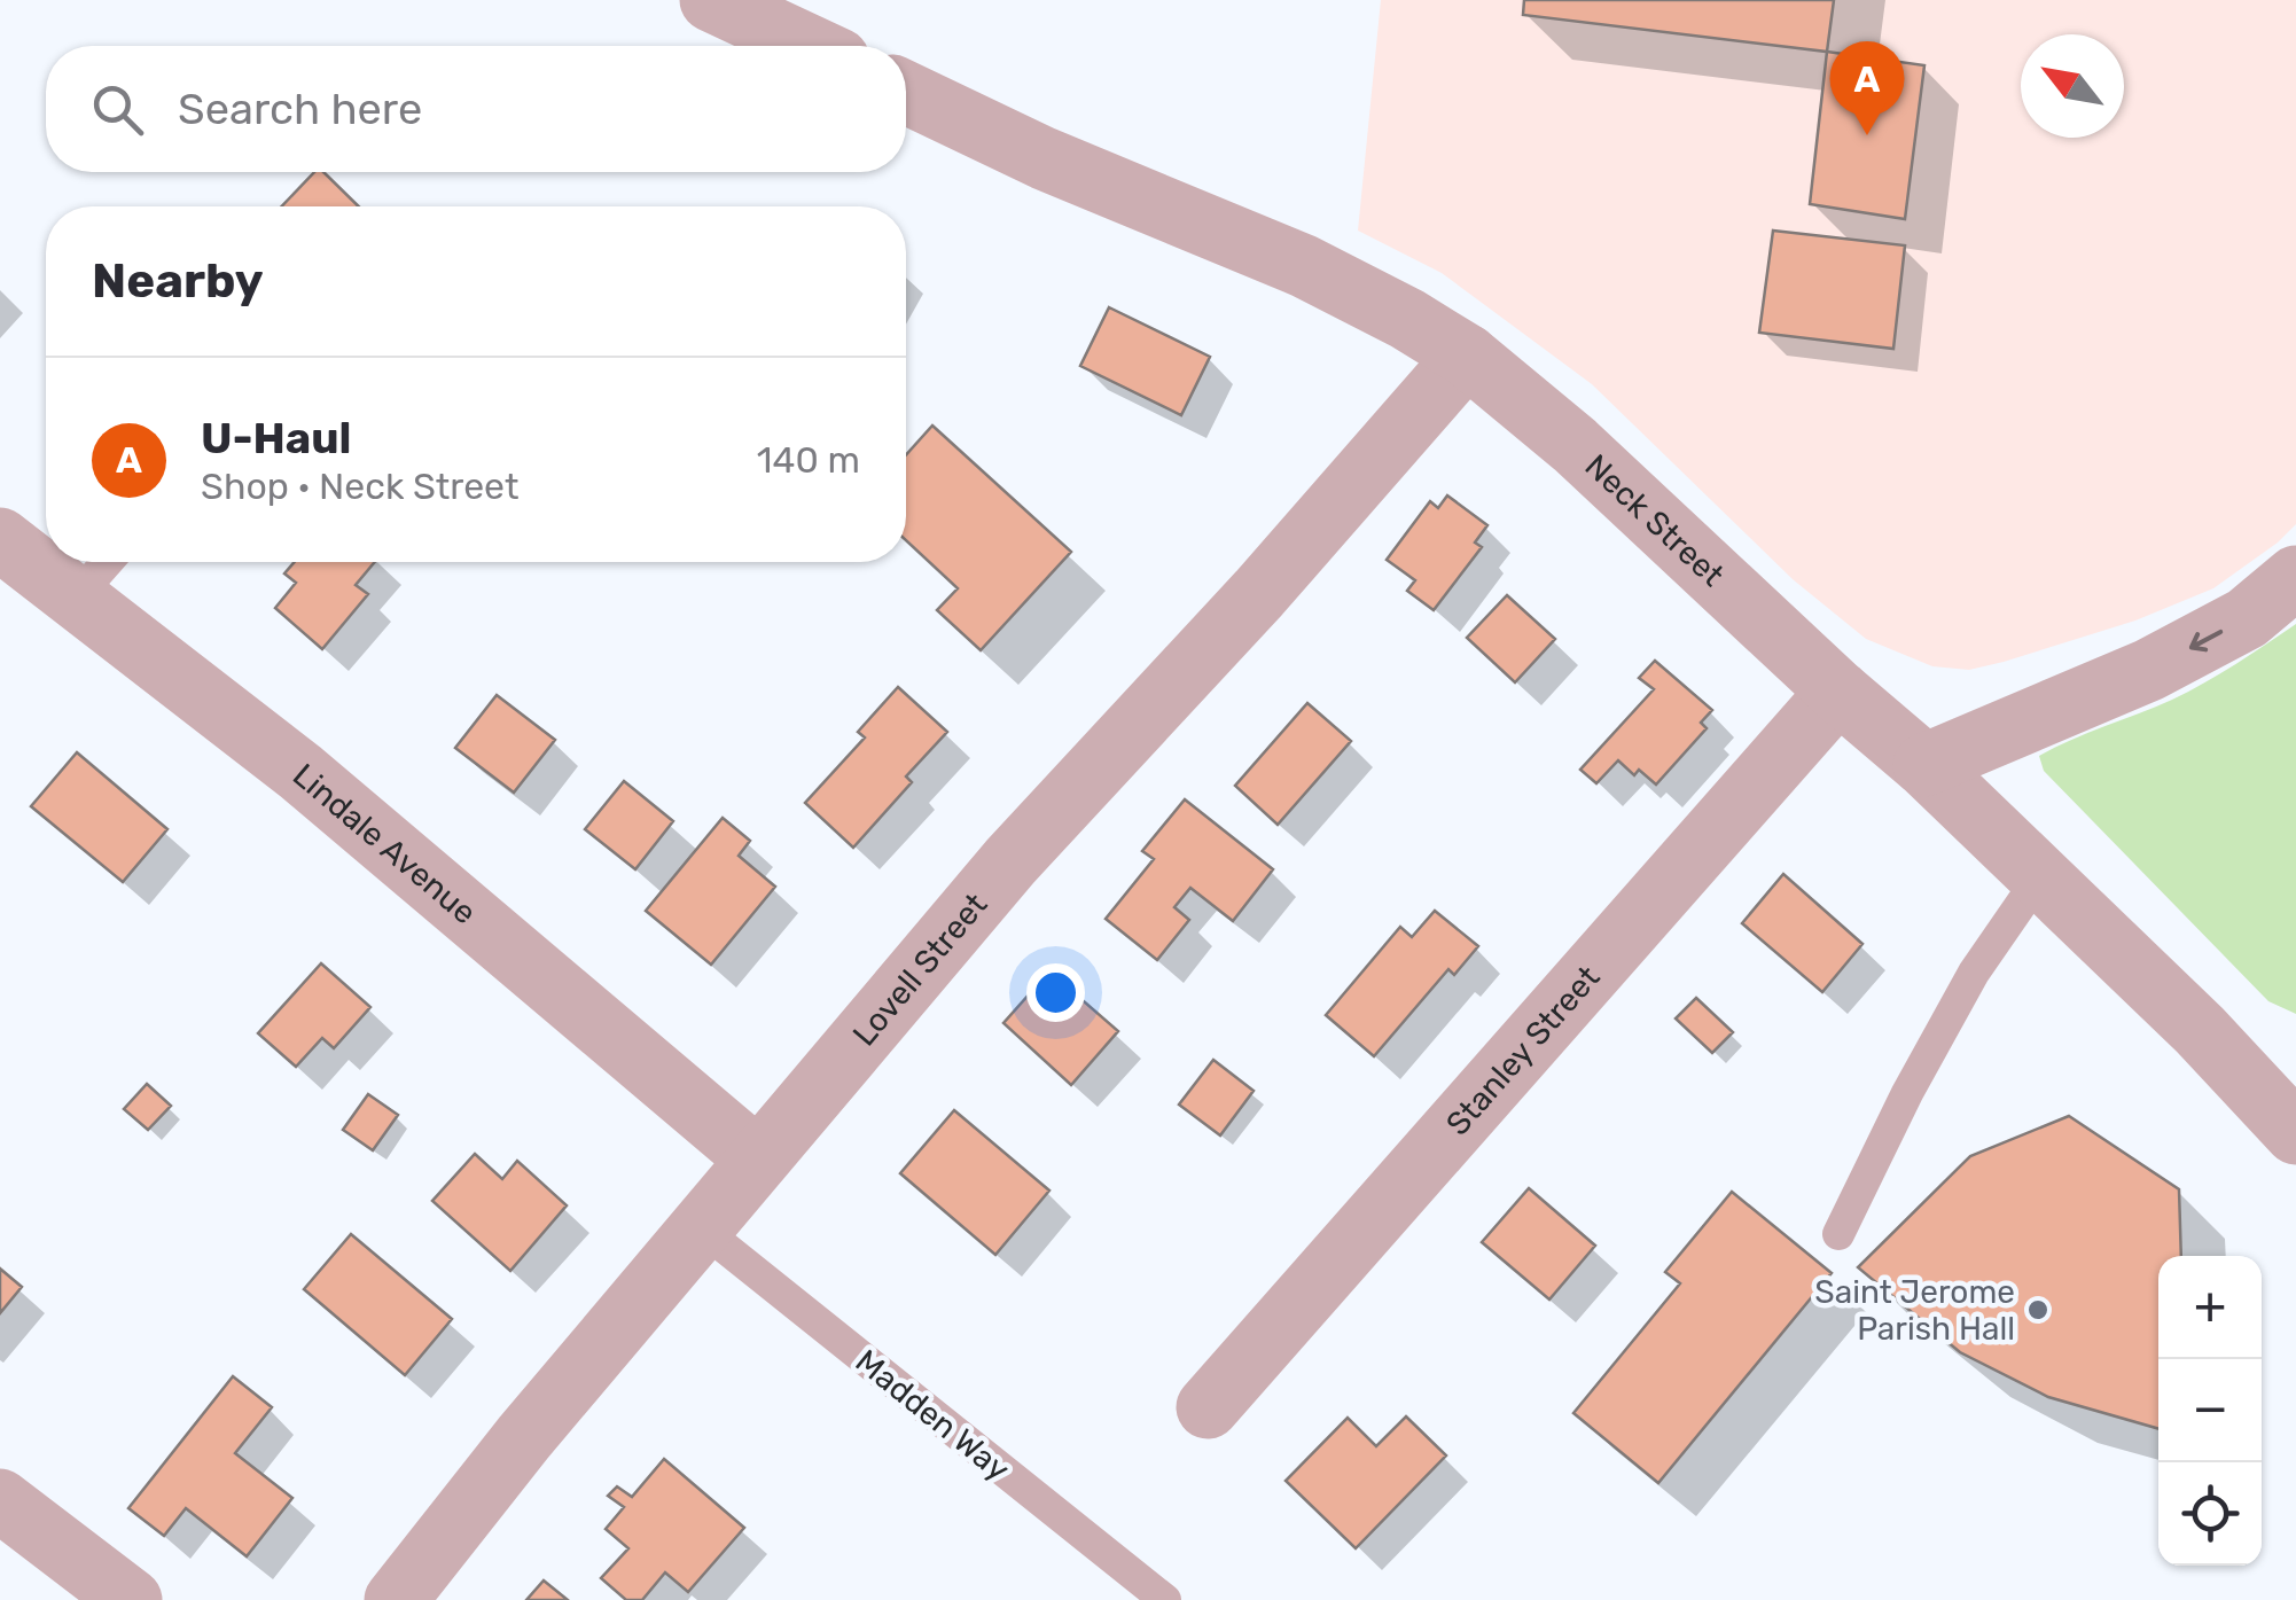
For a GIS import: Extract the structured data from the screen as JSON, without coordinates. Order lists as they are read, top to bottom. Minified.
{"streets":{"street":["Neck Street","Lindale Avenue","Lovell Street","Stanley Street"],"lane":["Madden Way"]},"crossings":[["Neck Street","Lovell Street"],["Neck Street","Stanley Street"],["Lindale Avenue","Lovell Street"],["Lovell Street","Madden Way"]],"places":["Saint Jerome Parish Hall"],"north":"top left","page":{"pins":"A","search":"Search here","heading":"Nearby","list":[{"mark":"A","name":"U-Haul","note":"Shop · Neck Street","value":"140 m"}],"map_buttons":["+","−"]}}
